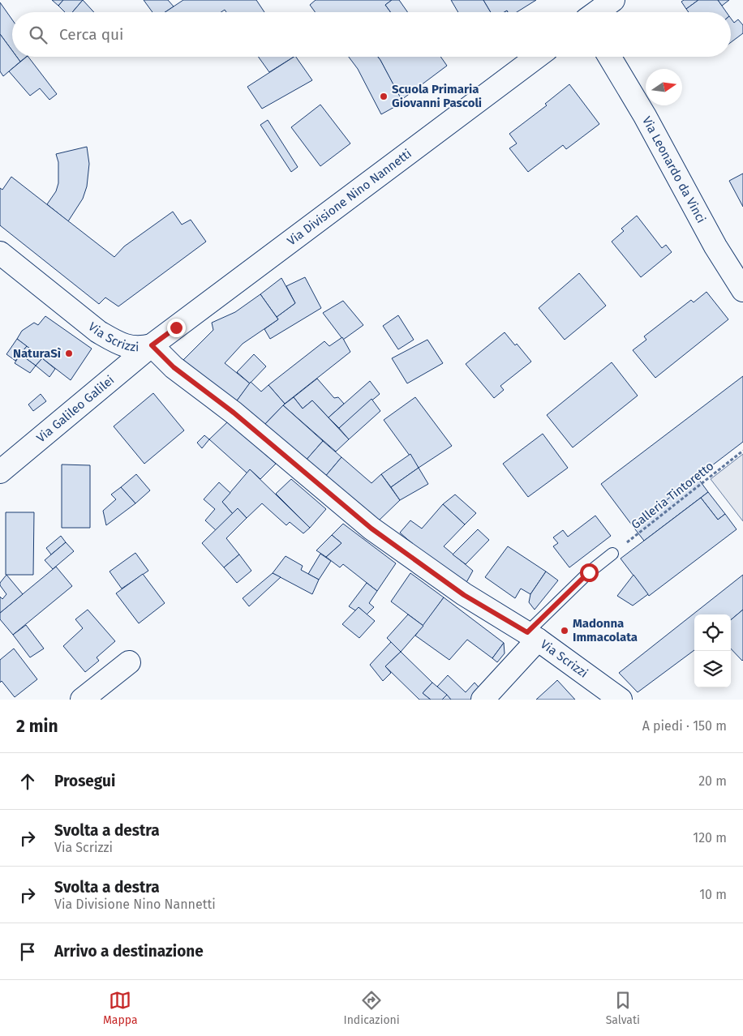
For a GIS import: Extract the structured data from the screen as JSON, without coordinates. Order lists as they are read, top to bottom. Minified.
{"streets":{"street":["Via Leonardo da Vinci","Via Divisione Nino Nannetti","Via Scrizzi","Via Galileo Galilei"],"path":["Galleria Tintoretto"]},"crossings":[["Via Divisione Nino Nannetti","Via Scrizzi"],["Via Divisione Nino Nannetti","Via Galileo Galilei"],["Via Scrizzi","Via Galileo Galilei"]],"places":["Scuola Primaria Giovanni Pascoli","NaturaSì","Madonna Immacolata"],"north":"right","page":{"search":"Cerca qui","heading":["2 min","A piedi · 150 m"],"list":[["Prosegui","20 m"],["Svolta a destra","Via Scrizzi","120 m"],["Svolta a destra","Via Divisione Nino Nannetti","10 m"],"Arrivo a destinazione"],"nav":["Mappa","Indicazioni","Salvati"]}}
